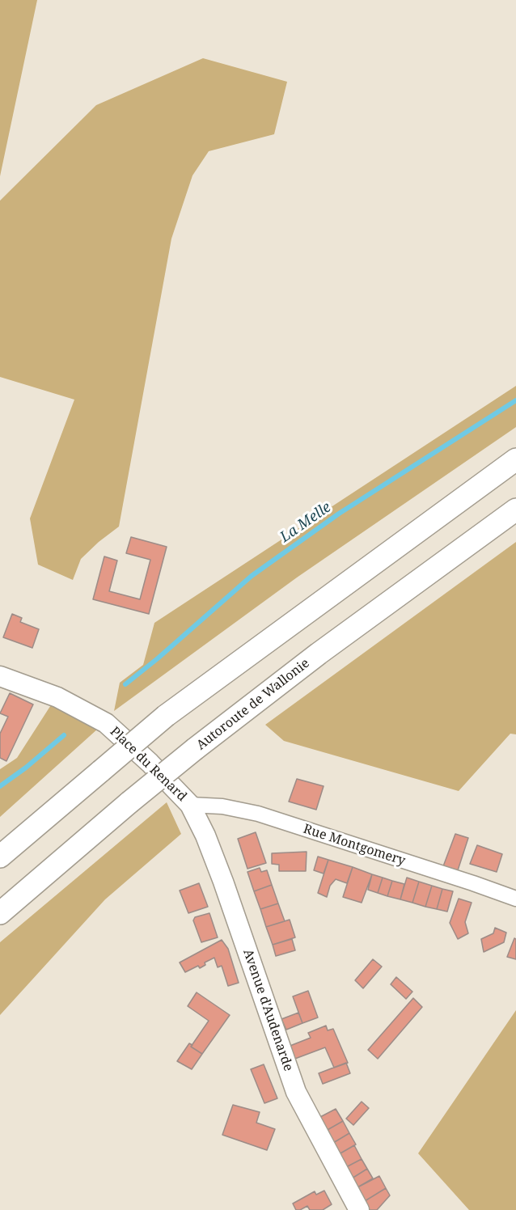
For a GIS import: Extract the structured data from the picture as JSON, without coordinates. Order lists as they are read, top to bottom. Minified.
{"streets":{"highway":["Autoroute de Wallonie"],"main road":["Place du Renard","Avenue d'Audenarde"],"street":["Rue Montgomery"]},"crossings":[["Place du Renard","Rue Montgomery"],["Place du Renard","Avenue d'Audenarde"],["Rue Montgomery","Avenue d'Audenarde"]],"water":["La Melle"]}
